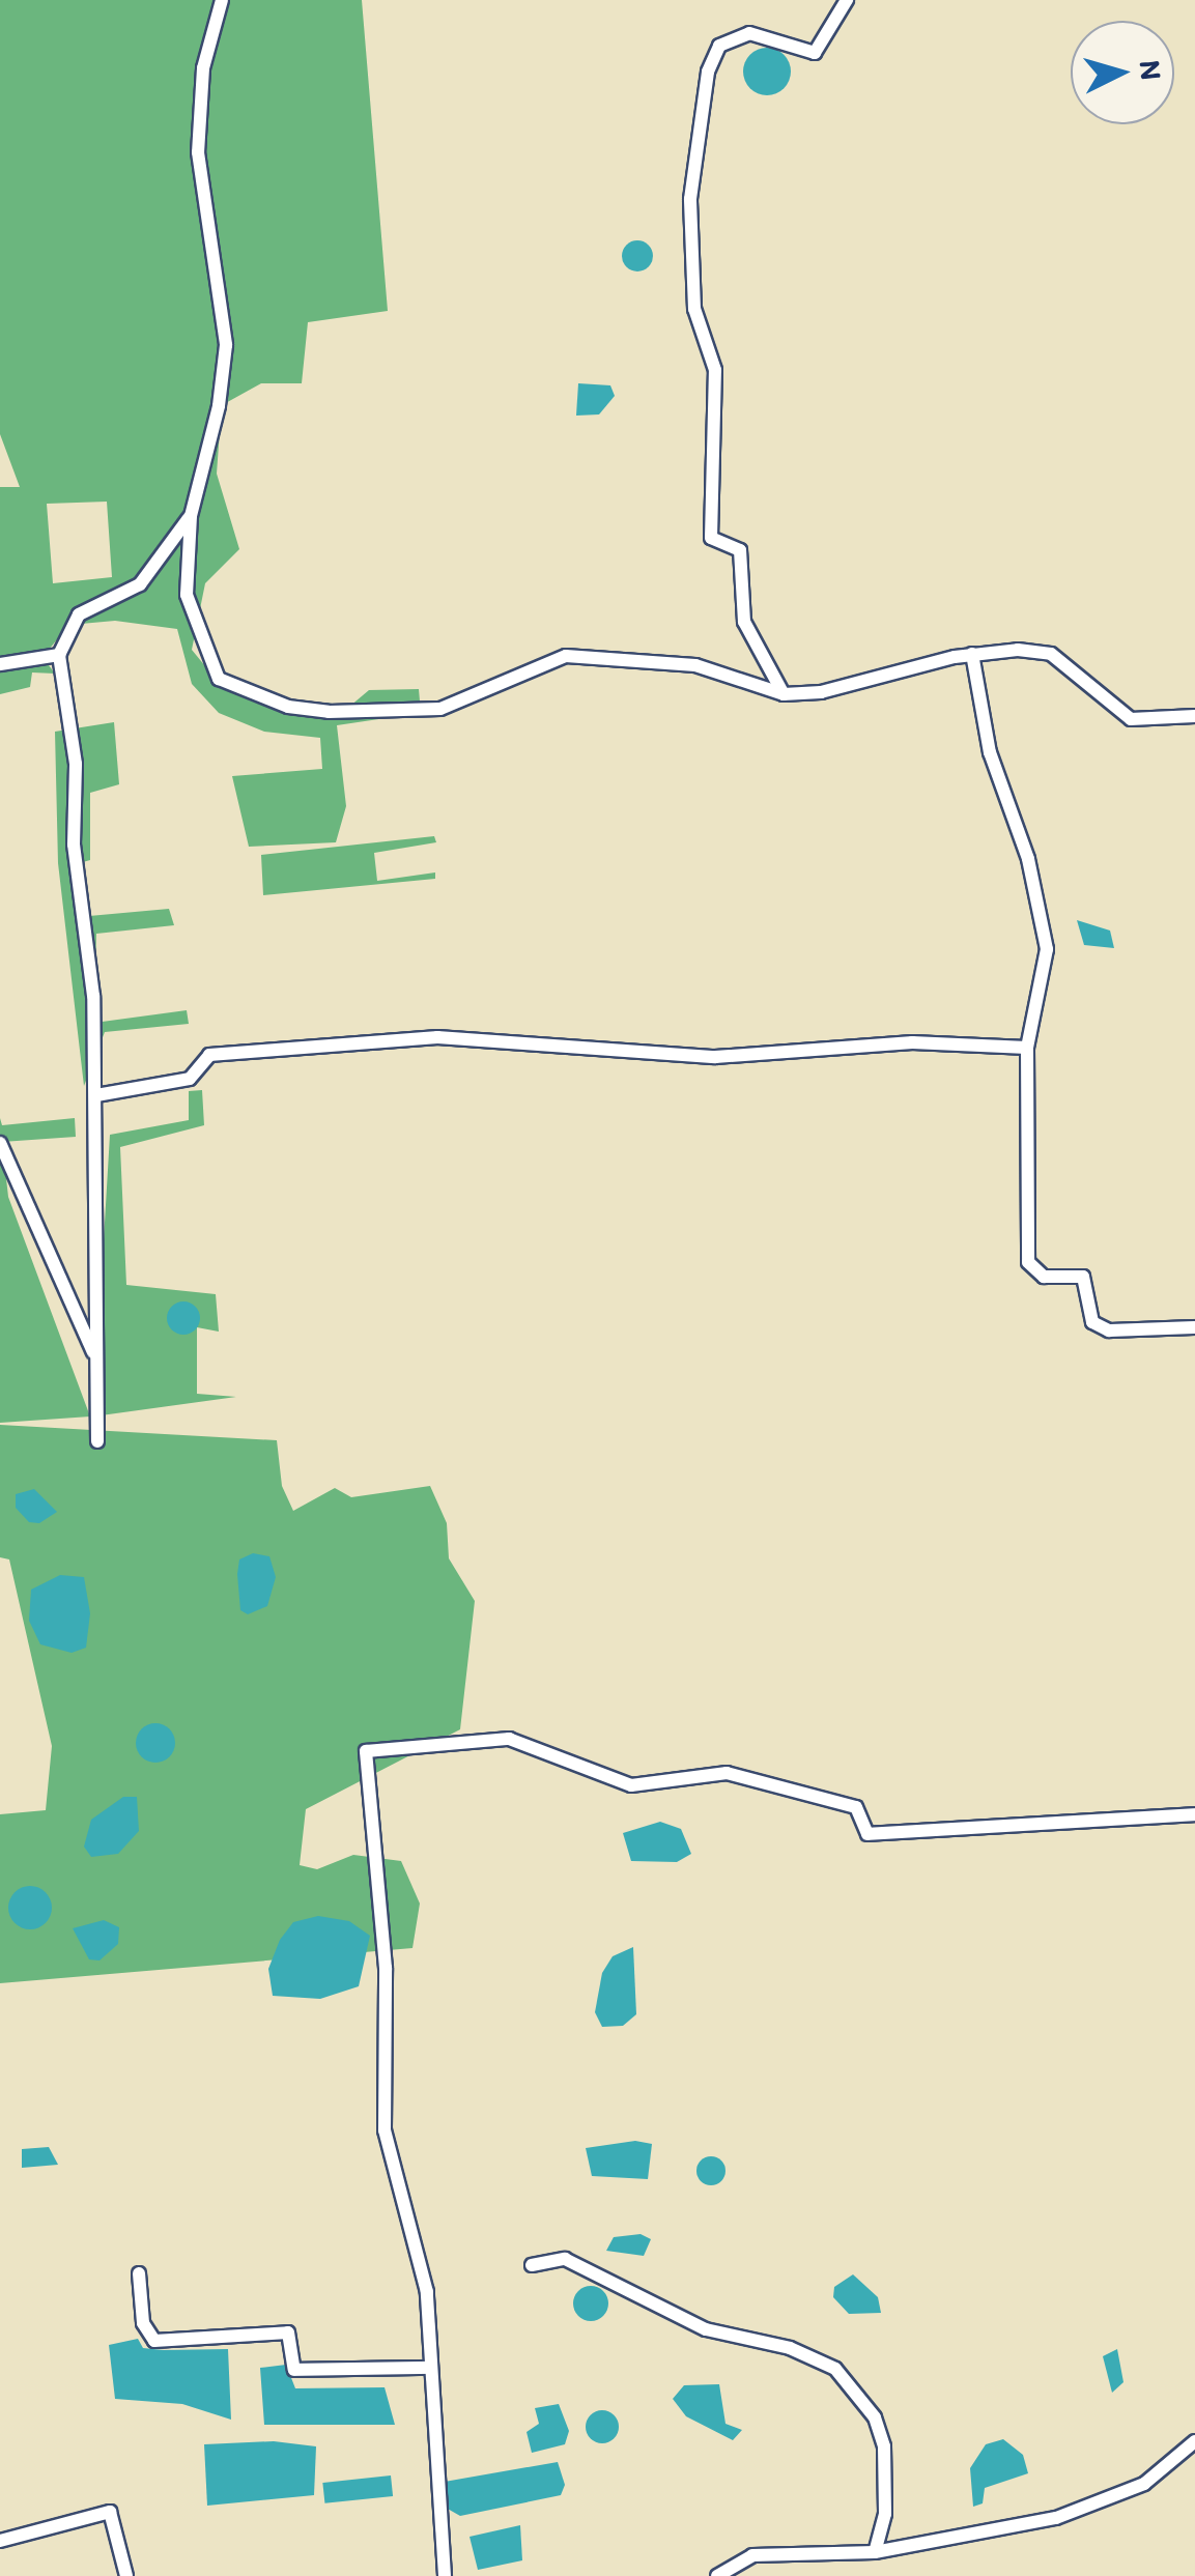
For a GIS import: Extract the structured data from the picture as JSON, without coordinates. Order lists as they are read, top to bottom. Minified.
{"north":"right"}
